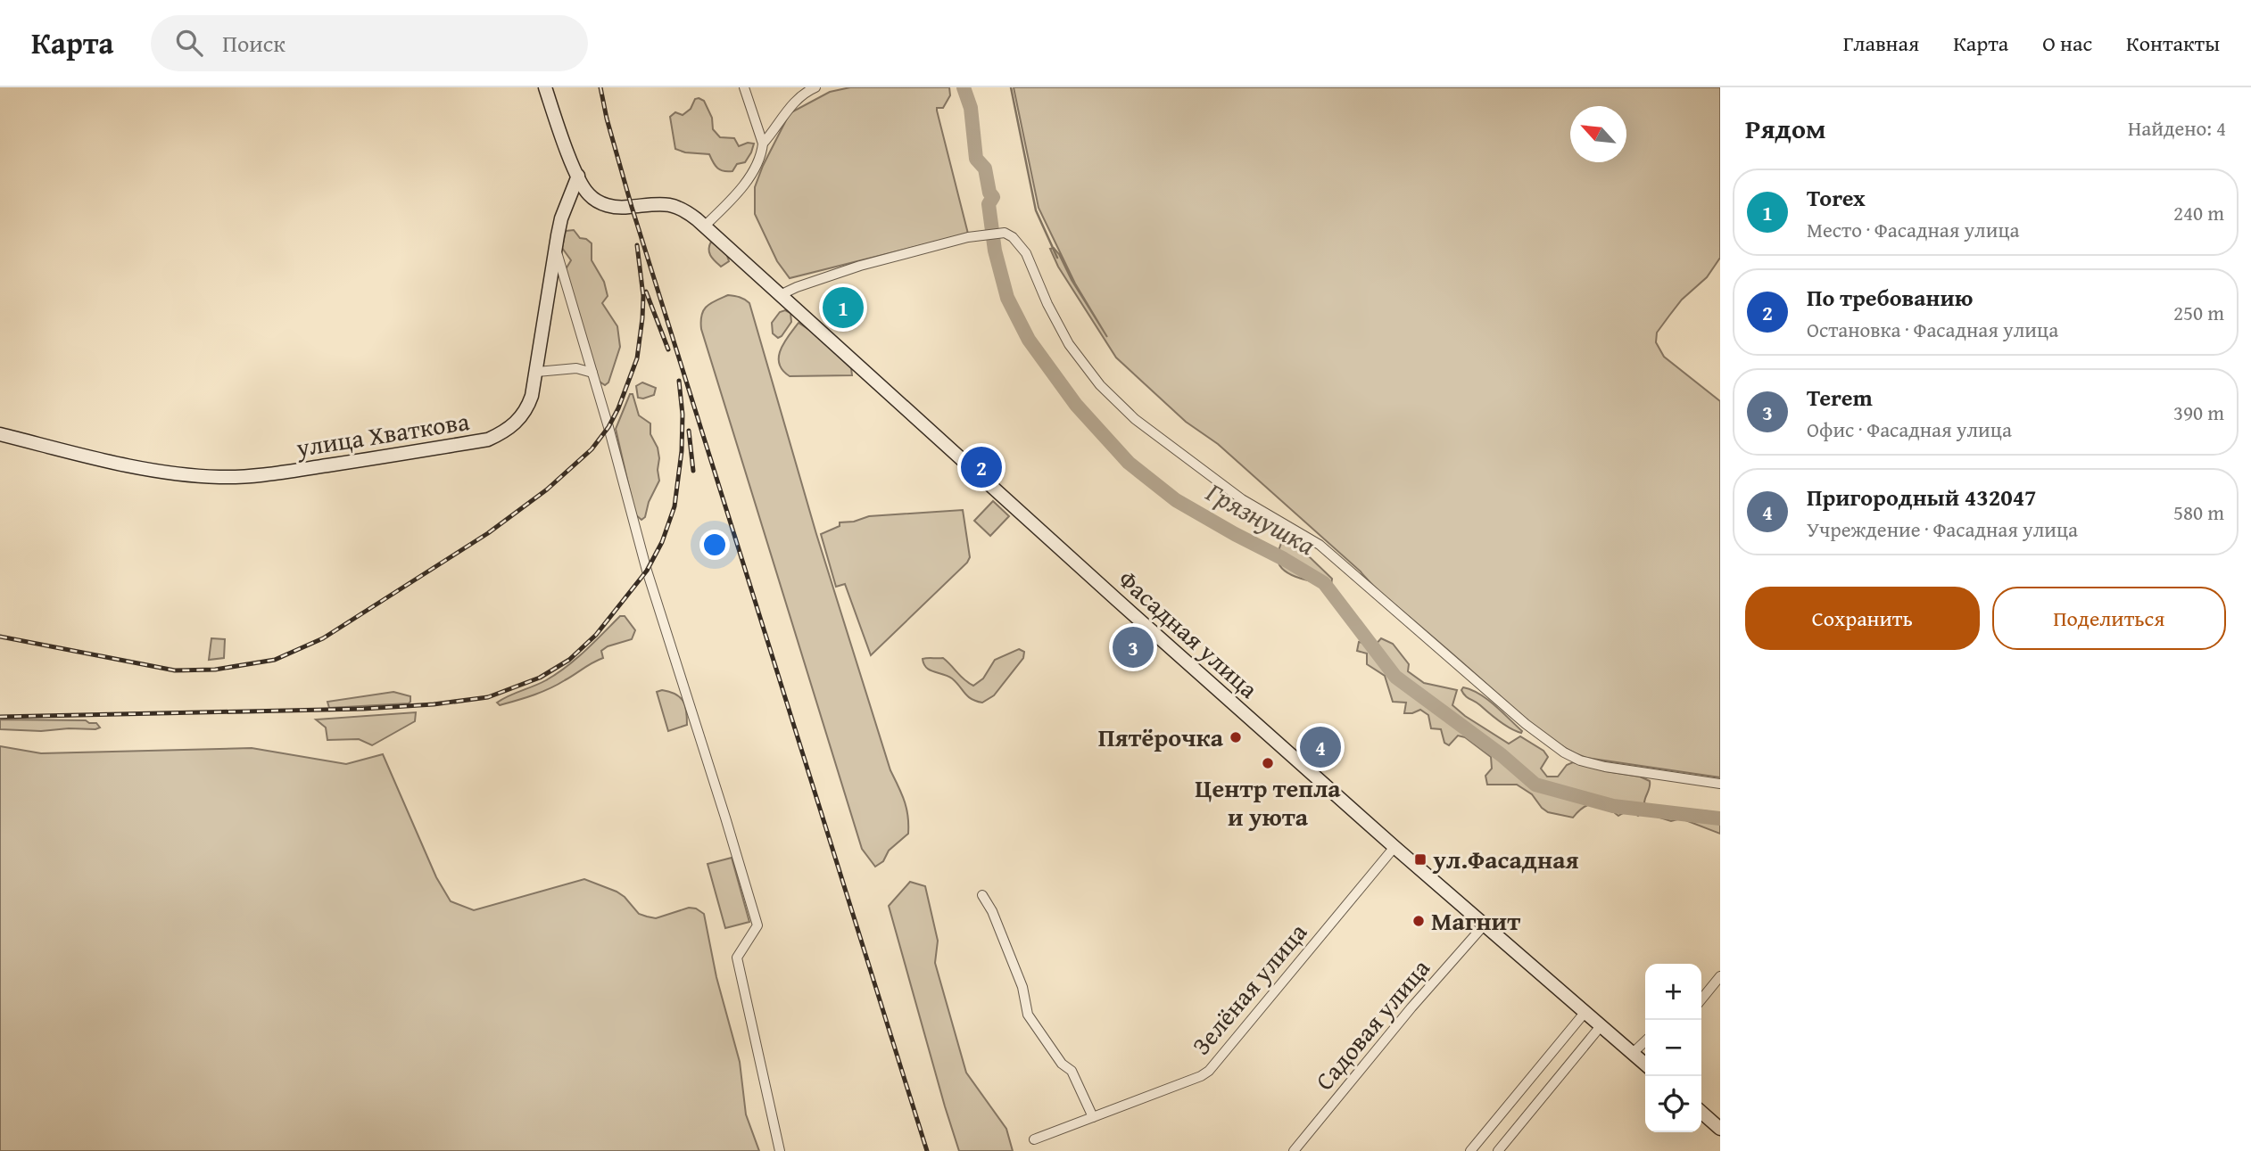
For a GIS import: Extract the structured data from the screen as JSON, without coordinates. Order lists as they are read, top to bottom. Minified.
{"streets":{"main road":["улица Хваткова","Фасадная улица"],"street":["Зелёная улица","Садовая улица"]},"crossings":[["улица Хваткова","Фасадная улица"],["Фасадная улица","Зелёная улица"],["Фасадная улица","Садовая улица"]],"water":["Грязнушка"],"places":{"other":["Пятёрочка","Центр тепла и уюта","Магнит"],"transit":["ул.Фасадная"]},"north":"top left","page":{"header":"Карта","search":"Поиск","nav":["Главная","Карта","О нас","Контакты"],"heading":["Рядом","Найдено: 4"],"list":[{"mark":"1","name":"Torex","note":"Место · Фасадная улица","value":"240 m"},{"mark":"2","name":"По требованию","note":"Остановка · Фасадная улица","value":"250 m"},{"mark":"3","name":"Terem","note":"Офис · Фасадная улица","value":"390 m"},{"mark":"4","name":"Пригородный 432047","note":"Учреждение · Фасадная улица","value":"580 m"}],"pins":["1","2","3","4"],"buttons":["Сохранить","Поделиться"],"map_buttons":["+","−"]}}
